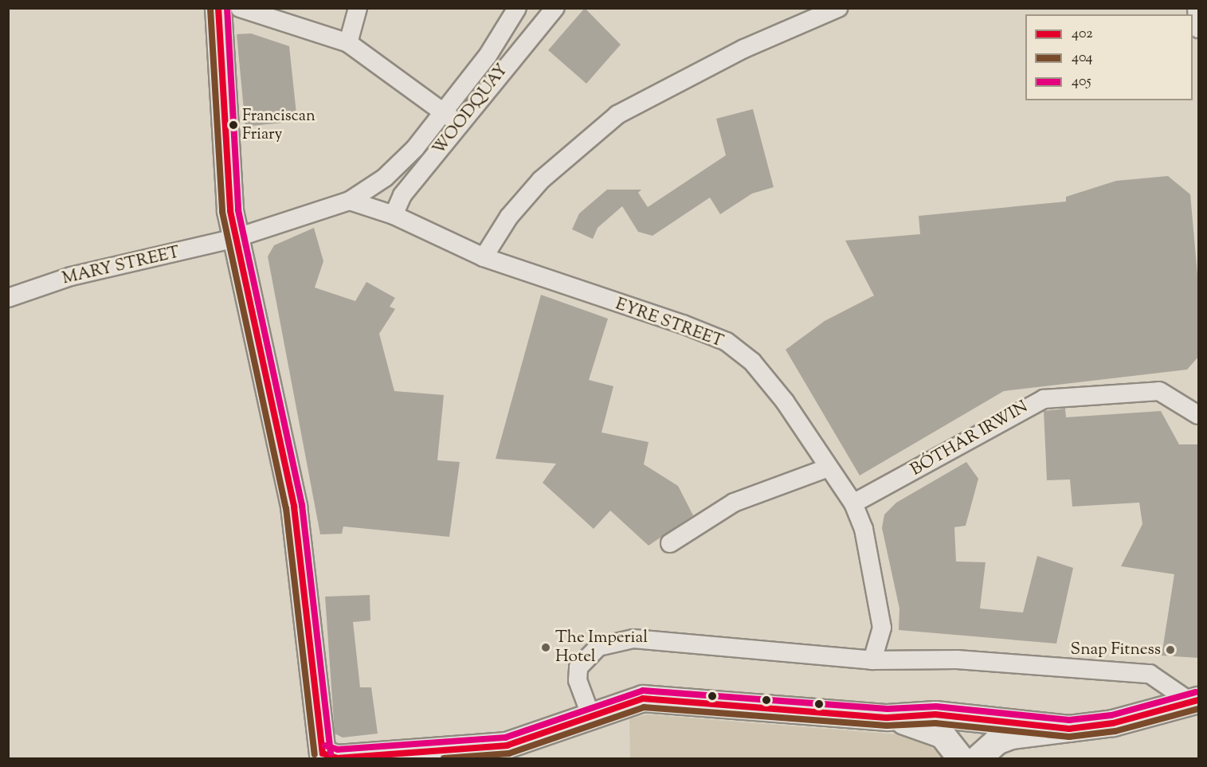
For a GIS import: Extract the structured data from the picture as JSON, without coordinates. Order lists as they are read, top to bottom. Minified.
{"streets":{"street":["WOODQUAY","MARY STREET","EYRE STREET","BÓTHAR IRWIN"]},"crossings":[["WOODQUAY","MARY STREET"],["WOODQUAY","EYRE STREET"],["EYRE STREET","BÓTHAR IRWIN"]],"places":["Franciscan Friary","The Imperial Hotel","Snap Fitness"],"lines":["transit line 402","transit line 405","transit line 404"],"legend":["402","404","405"]}
